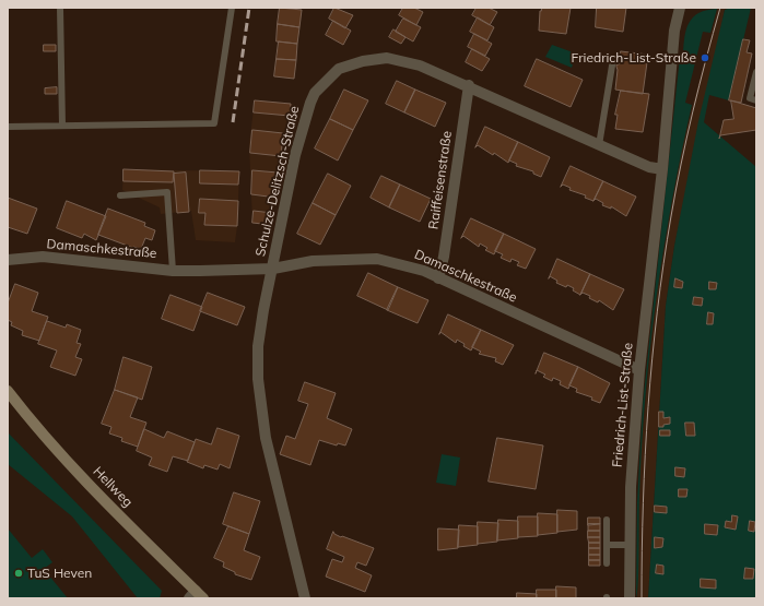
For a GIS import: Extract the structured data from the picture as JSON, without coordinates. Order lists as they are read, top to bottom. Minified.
{"streets":{"street":["Raiffeisenstraße","Schulze-Delitzsch-Straße","Damaschkestraße","Friedrich-List-Straße","Hellweg"]},"crossings":[["Raiffeisenstraße","Schulze-Delitzsch-Straße"],["Raiffeisenstraße","Damaschkestraße"],["Schulze-Delitzsch-Straße","Damaschkestraße"],["Schulze-Delitzsch-Straße","Friedrich-List-Straße"],["Damaschkestraße","Friedrich-List-Straße"]],"places":["Friedrich-List-Straße","TuS Heven"]}
